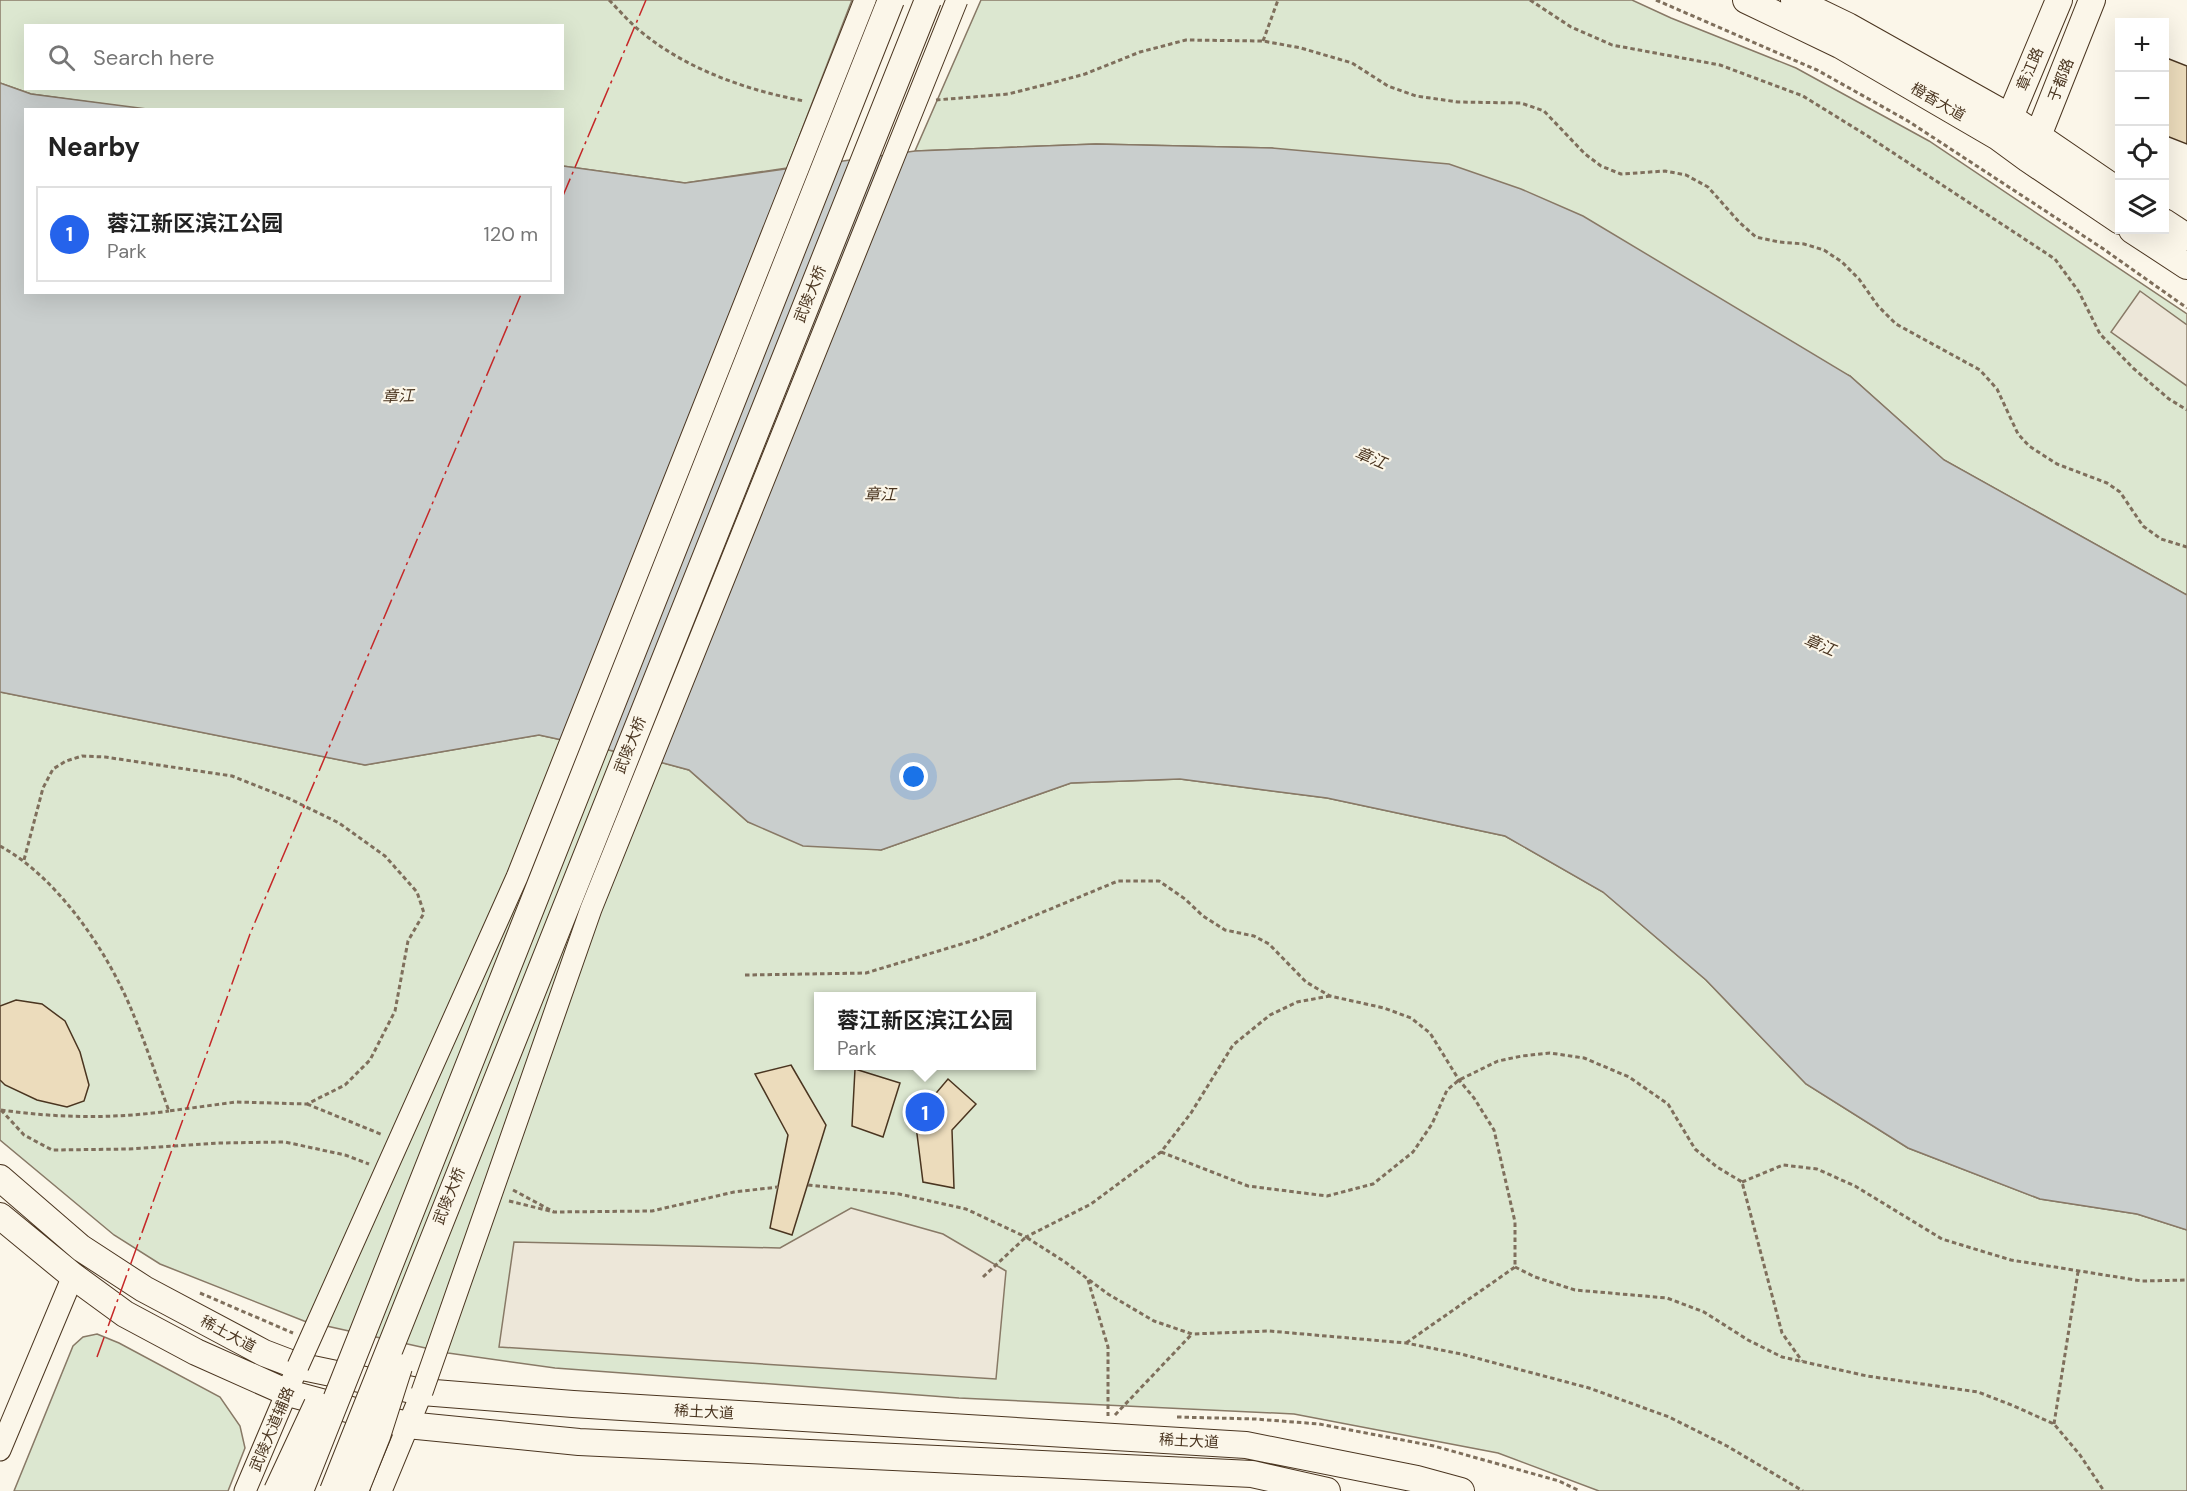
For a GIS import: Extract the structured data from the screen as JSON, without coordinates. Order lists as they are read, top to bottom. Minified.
{"streets":{"main road":["章江路","于都路","橙香大道","武陵大桥","稀土大道"],"street":["武陵大道辅路"]},"crossings":[["章江路","橙香大道"],["于都路","橙香大道"],["稀土大道","武陵大道辅路"]],"water":["章江"],"page":{"map_buttons":["+","−"],"search":"Search here","heading":"Nearby","list":[{"mark":"1","name":"蓉江新区滨江公园","note":"Park","value":"120 m"}],"popup":["蓉江新区滨江公园","Park"],"pins":"1"}}
